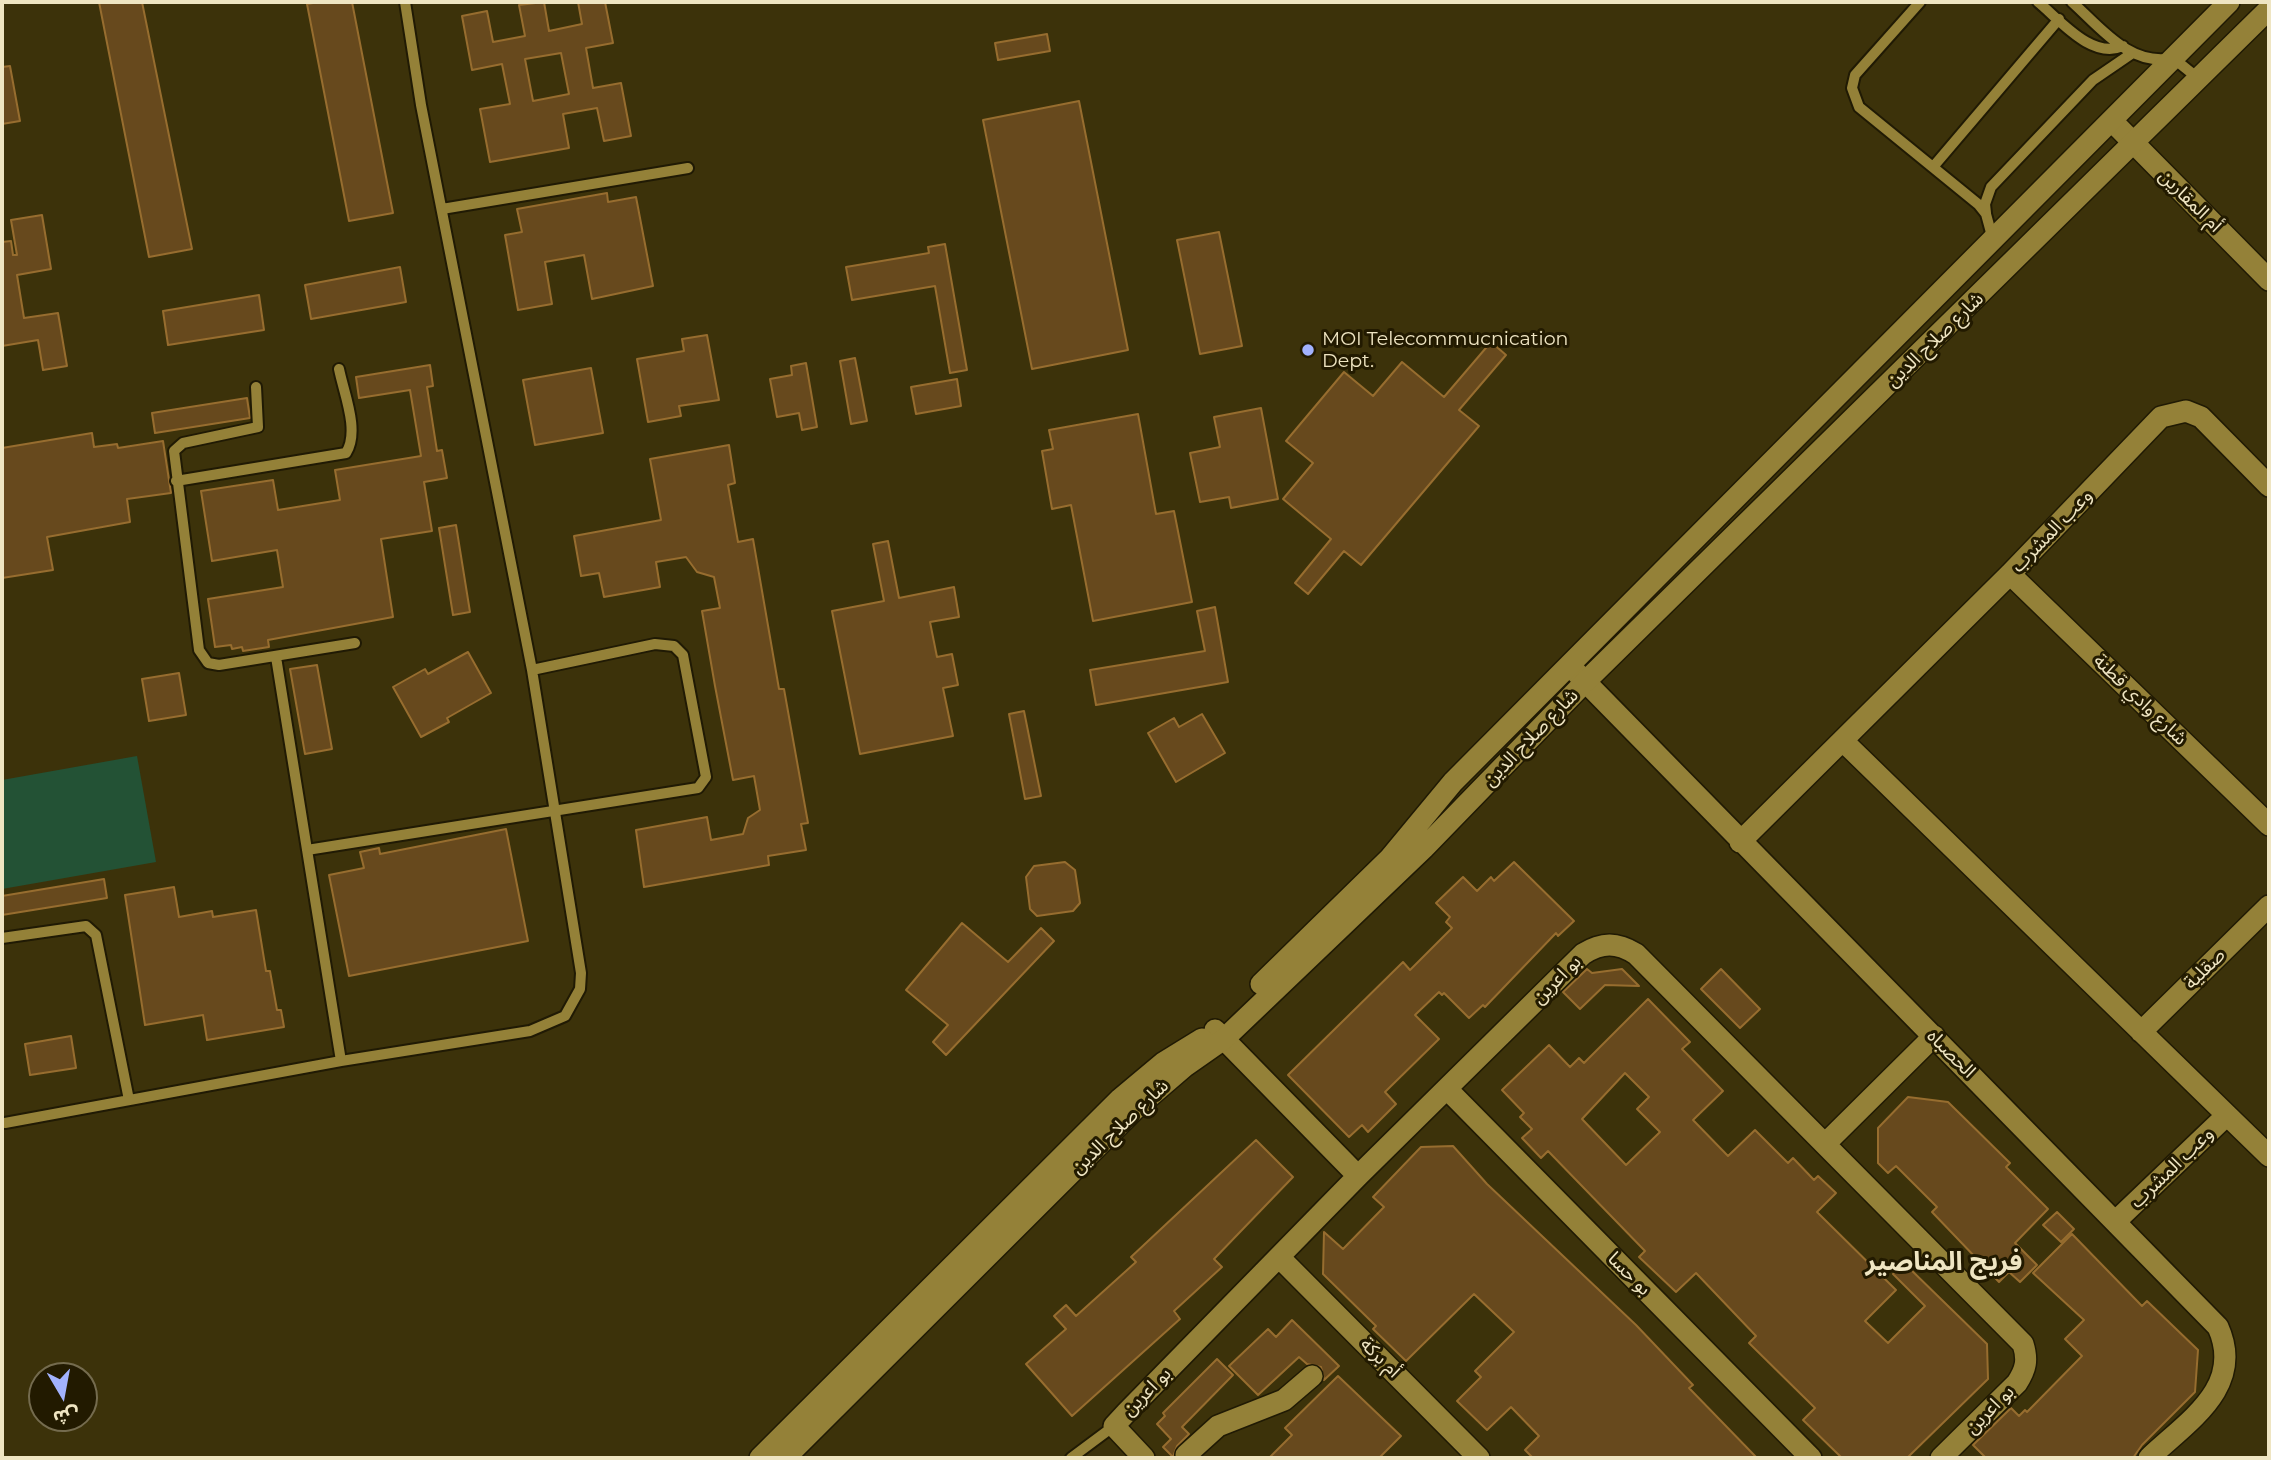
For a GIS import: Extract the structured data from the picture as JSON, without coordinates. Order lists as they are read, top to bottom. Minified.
{"streets":{"street":["أم المقارين","شارع صلاح الدين","وعب المشرب","شارع وادي قطنة","صقلية","بو اعرين","الحصباه","بو حسا","أم بركة"]},"crossings":[["أم المقارين","شارع صلاح الدين"],["شارع صلاح الدين","الحصباه"],["وعب المشرب","شارع وادي قطنة"],["وعب المشرب","صقلية"],["وعب المشرب","الحصباه"],["بو اعرين","بو حسا"],["بو اعرين","أم بركة"]],"districts":["فريج المناصير"],"places":["MOI Telecommucnication Dept."],"north":"bottom"}
